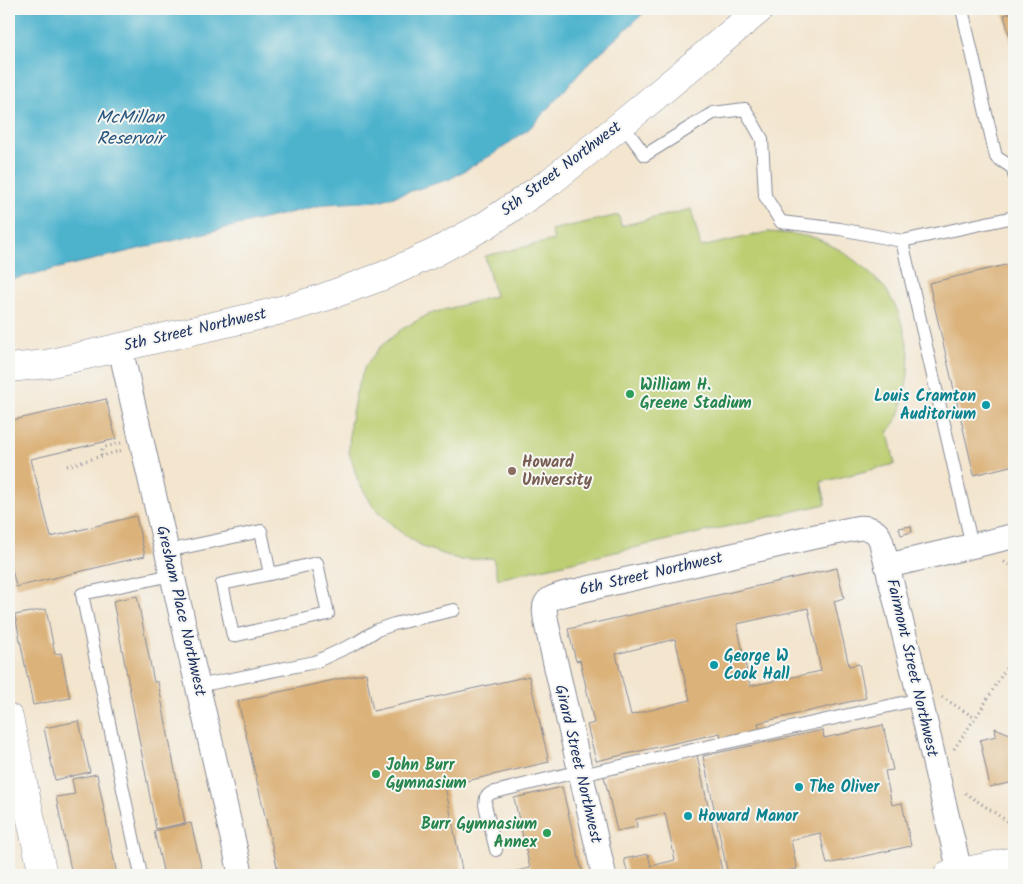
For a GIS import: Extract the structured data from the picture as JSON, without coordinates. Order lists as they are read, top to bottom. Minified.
{"streets":{"main road":["5th Street Northwest"],"street":["6th Street Northwest","Gresham Place Northwest","Fairmont Street Northwest","Girard Street Northwest"]},"crossings":[["5th Street Northwest","Gresham Place Northwest"],["6th Street Northwest","Fairmont Street Northwest"],["6th Street Northwest","Girard Street Northwest"]],"water":["McMillan Reservoir"],"places":["William H. Greene Stadium","Louis Cramton Auditorium","Howard University","George W Cook Hall","John Burr Gymnasium","The Oliver","Howard Manor","Burr Gymnasium Annex"]}
